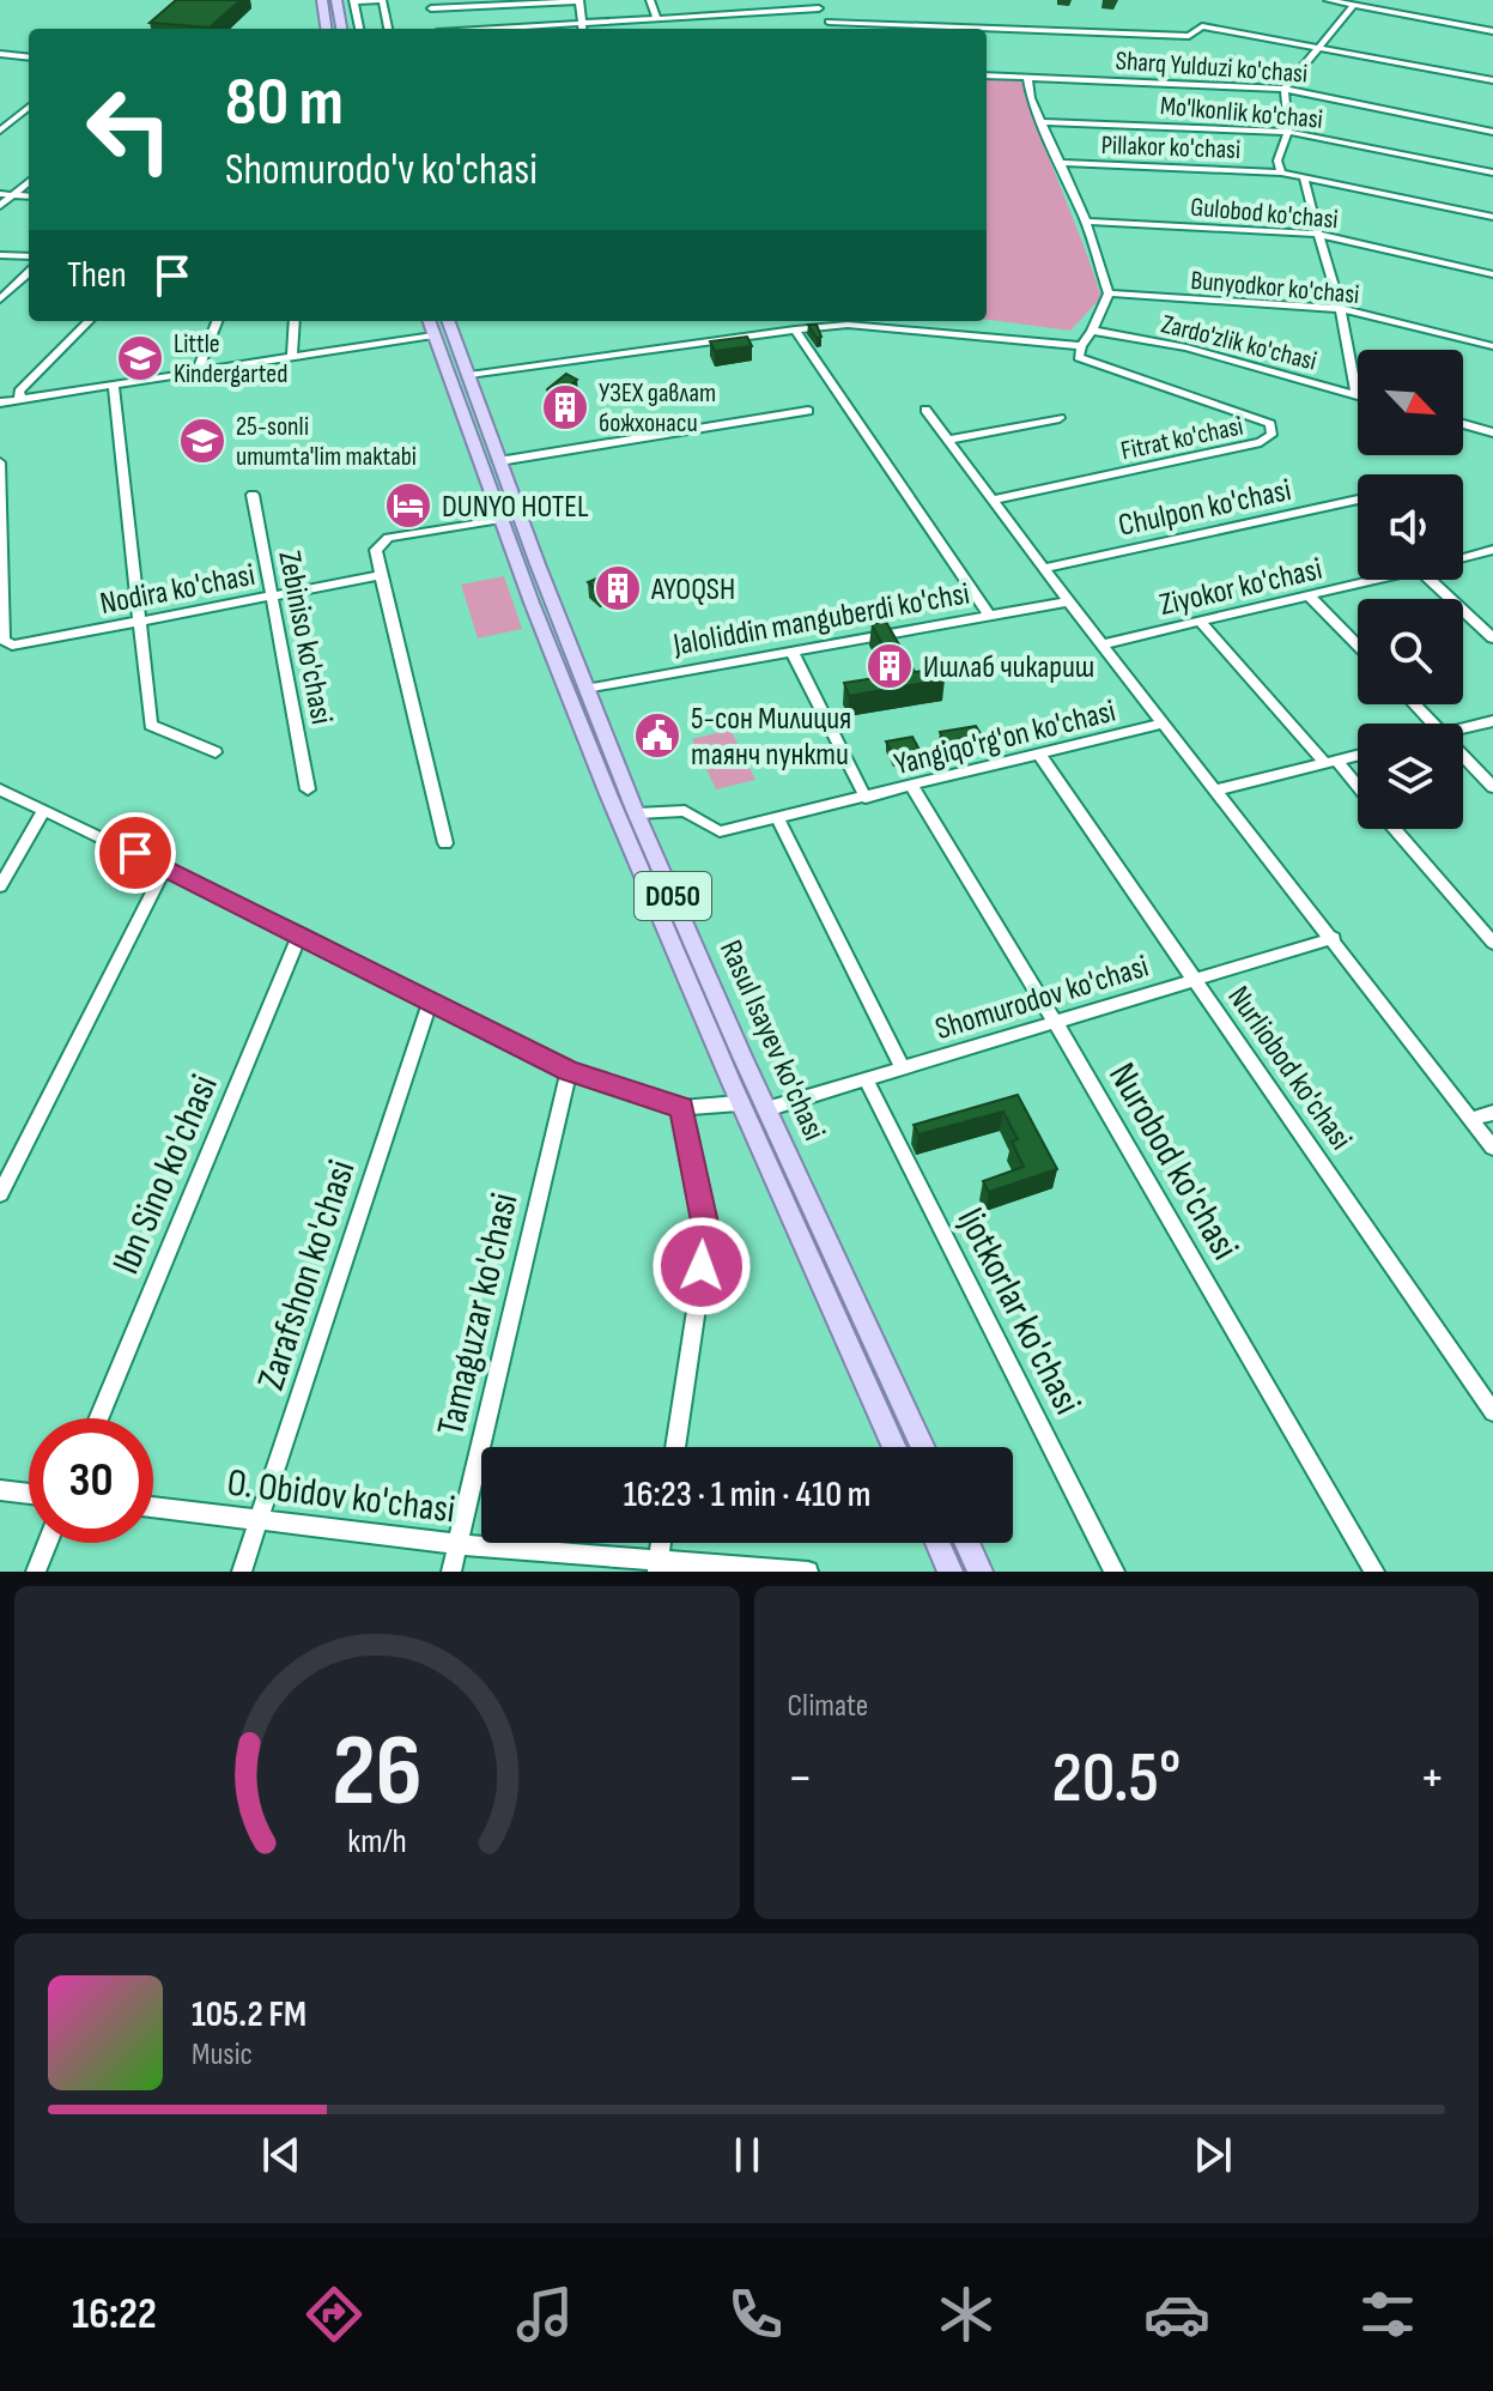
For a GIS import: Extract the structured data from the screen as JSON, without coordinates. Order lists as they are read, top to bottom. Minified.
{"streets":{"main road":["D050","Rasul Isayev ko'chasi"],"street":["Sharq Yulduzi ko'chasi","Mo'lkonlik ko'chasi","Pillakor ko'chasi","Gulobod ko'chasi","Bunyodkor ko'chasi","Zardo'zlik ko'chasi","Fitrat ko'chasi","Chulpon ko'chasi","Ziyokor ko'chasi","Nodira ko'chasi","Jaloliddin manguberdi ko'chsi","Zebiniso ko'chasi","Yangiqo'rg'on ko'chasi","Shomurodov ko'chasi","Nurliobod ko'chasi","Nurobod ko'chasi","Ibn Sino ko'chasi","Zarafshon ko'chasi","Ijotkorlar ko'chasi","Tamaguzar ko'chasi","O. Obidov ko'chasi"]},"crossings":[["Fitrat ko'chasi","Yangiqo'rg'on ko'chasi"],["Chulpon ko'chasi","Yangiqo'rg'on ko'chasi"],["Ziyokor ko'chasi","Yangiqo'rg'on ko'chasi"],["Nodira ko'chasi","Zebiniso ko'chasi"],["Jaloliddin manguberdi ko'chsi","Yangiqo'rg'on ko'chasi"],["Jaloliddin manguberdi ko'chsi","Rasul Isayev ko'chasi"],["Yangiqo'rg'on ko'chasi","Shomurodov ko'chasi"],["Yangiqo'rg'on ko'chasi","Rasul Isayev ko'chasi"],["Yangiqo'rg'on ko'chasi","Nurliobod ko'chasi"],["Yangiqo'rg'on ko'chasi","Nurobod ko'chasi"],["Shomurodov ko'chasi","Rasul Isayev ko'chasi"],["Shomurodov ko'chasi","Nurliobod ko'chasi"],["Shomurodov ko'chasi","Nurobod ko'chasi"],["Shomurodov ko'chasi","Ijotkorlar ko'chasi"],["Zarafshon ko'chasi","O. Obidov ko'chasi"],["Tamaguzar ko'chasi","O. Obidov ko'chasi"]],"places":{"school or university":["Little Kindergarted","25-sonli umumta'lim maktabi"],"building":["УЗЕХ давлат божхонаси","AYOQSH","Ишлаб чикариш"],"hotel":["DUNYO HOTEL"],"public building":["5-сон Милиция таянч пункти"]},"north":"bottom right","page":{"turn":["80 m","Shomurodo'v ko'chasi"],"then":"Then","limit":"30","trip":"16:23 · 1 min · 410 m","tile":"Climate","heat":["−","20.5°","+"],"song":["105.2 FM","Music"],"tabs":"16:22","gauge":["26","km/h"]}}
